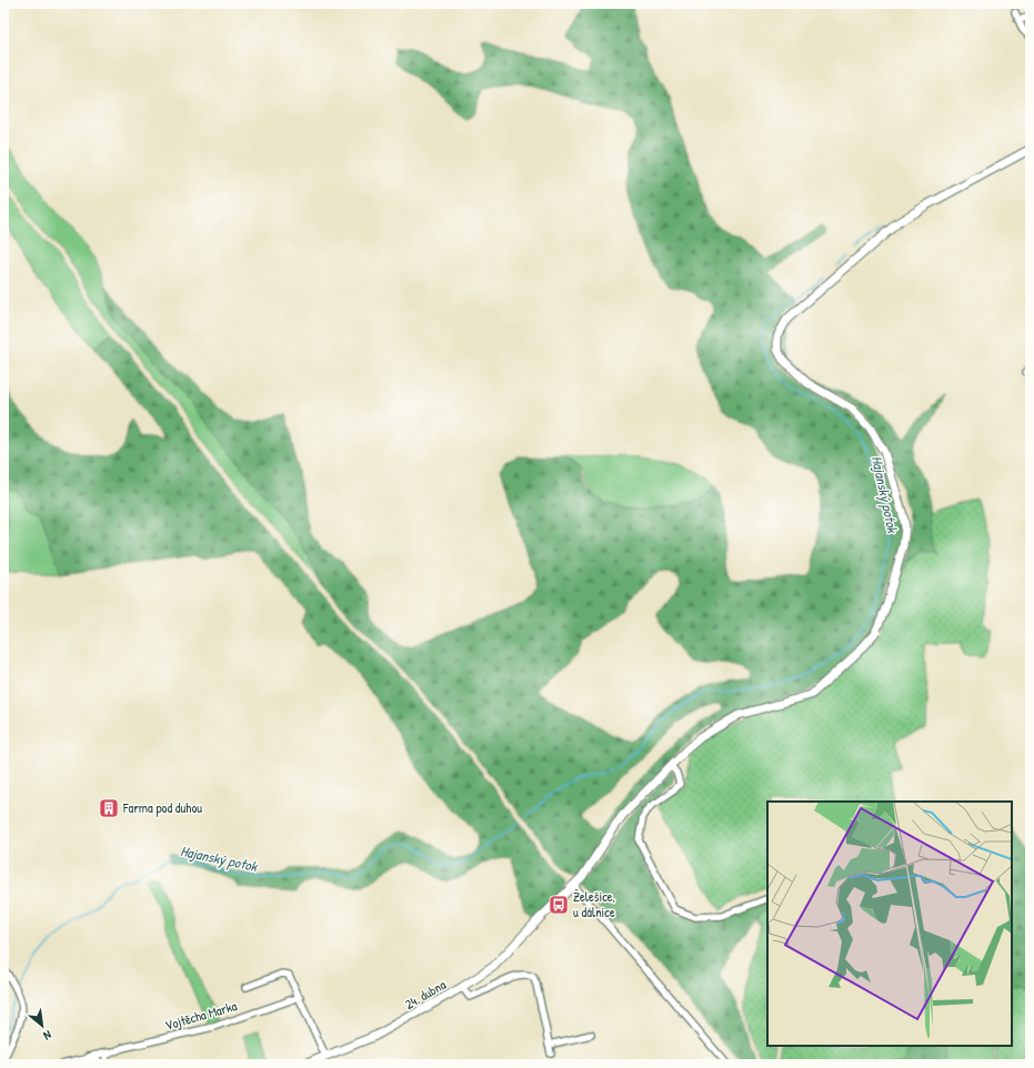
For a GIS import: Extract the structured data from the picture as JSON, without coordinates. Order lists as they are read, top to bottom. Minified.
{"streets":{"main road":["24. dubna"],"street":["Vojtěcha Marka"]},"crossings":[["24. dubna","Vojtěcha Marka"]],"water":["Hajanský potok"],"places":{"building":["Farma pod duhou"],"bus stop":["Želešice, u dálnice"]},"north":"bottom right"}
